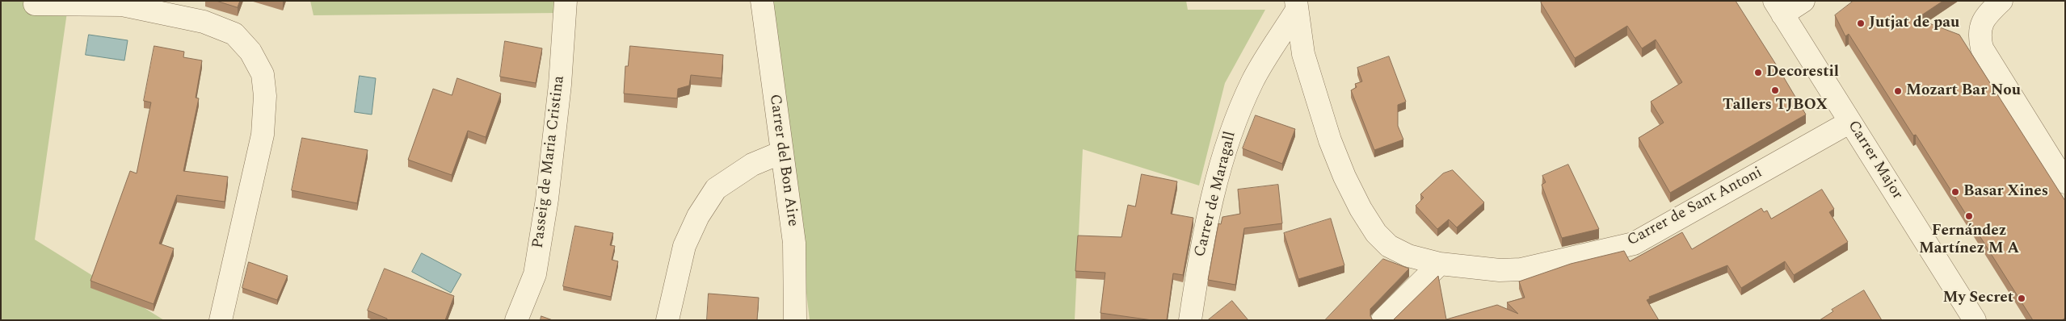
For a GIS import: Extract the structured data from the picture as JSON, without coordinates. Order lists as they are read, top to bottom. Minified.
{"streets":{"street":["Carrer del Bon Aire","Carrer Major","Passeig de Maria Cristina","Carrer de Maragall","Carrer de Sant Antoni"]},"crossings":[["Carrer Major","Carrer de Sant Antoni"],["Carrer de Maragall","Carrer de Sant Antoni"]],"places":["Jutjat de pau","Decorestil","Tallers TJBOX","Mozart Bar Nou","Basar Xines","Fernández Martínez M A","My Secret"]}
